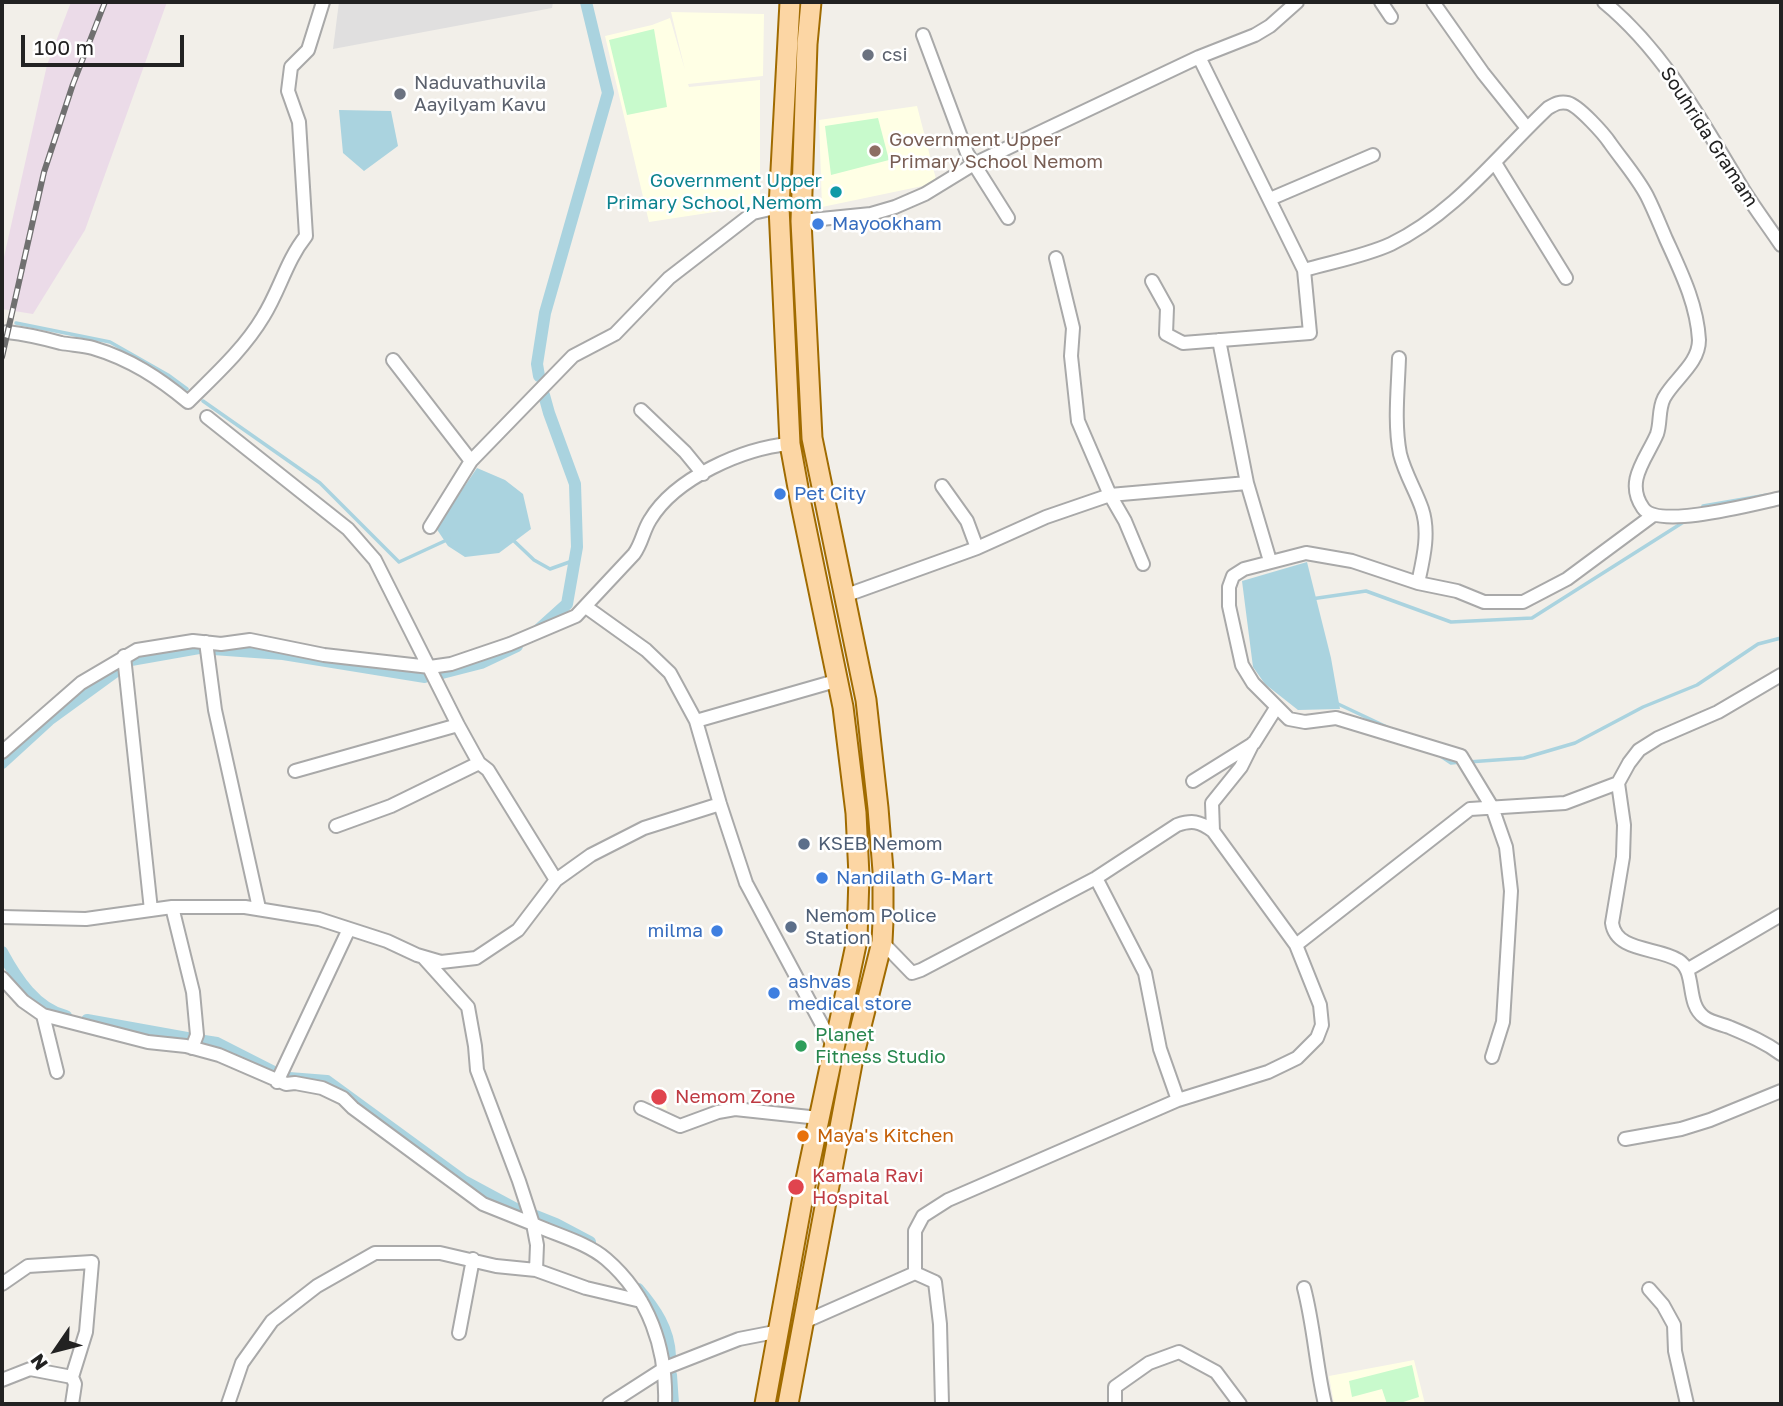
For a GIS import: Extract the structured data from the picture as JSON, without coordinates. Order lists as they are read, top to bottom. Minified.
{"streets":{"street":["Souhrida Gramam"]},"places":["csi","Naduvathuvila Aayilyam Kavu","Government Upper Primary School Nemom","Government Upper Primary School,Nemom","Mayookham","Pet City","KSEB Nemom","Nandilath G-Mart","Nemom Police Station","milma","ashvas medical store","Planet Fitness Studio","Nemom Zone","Maya's Kitchen","Kamala Ravi Hospital"],"scale_bar":"100 m","north":"bottom left"}
